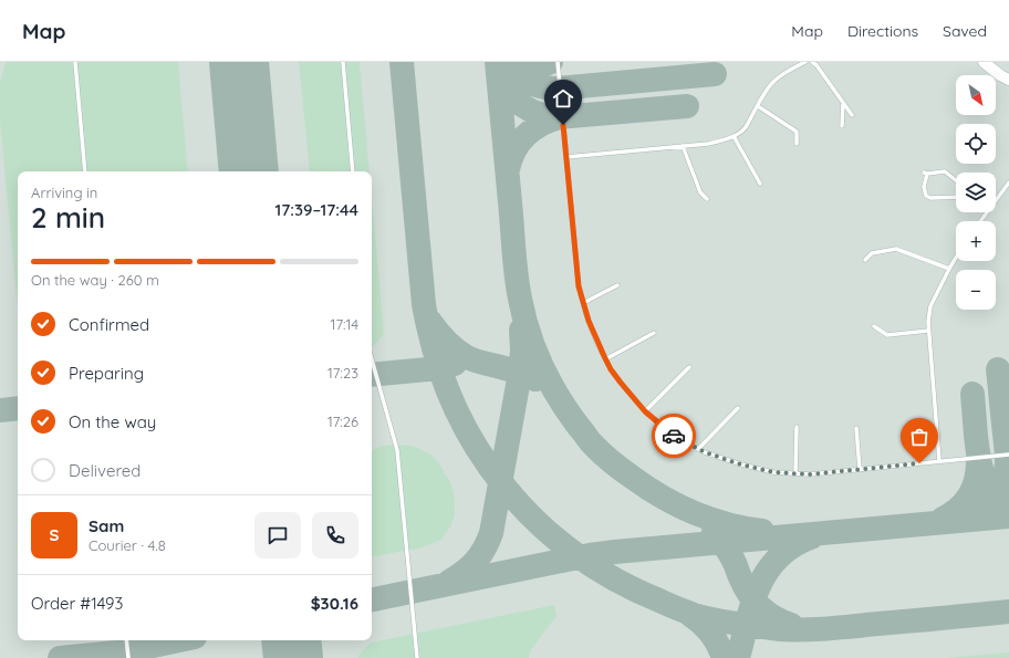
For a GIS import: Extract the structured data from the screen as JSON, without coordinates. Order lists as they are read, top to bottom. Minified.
{"north":"bottom right","page":{"header":"Map","nav":["Map","Directions","Saved"],"map_buttons":["+","−"],"heading":["2 min","Arriving in","17:39–17:44"],"panel":["Sam","Courier · 4.8","Order #1493","$30.16"],"bar":"On the way · 260 m","list":[["Confirmed","17:14"],["Preparing","17:23"],["On the way","17:26"],"Delivered"],"round":"S"}}
